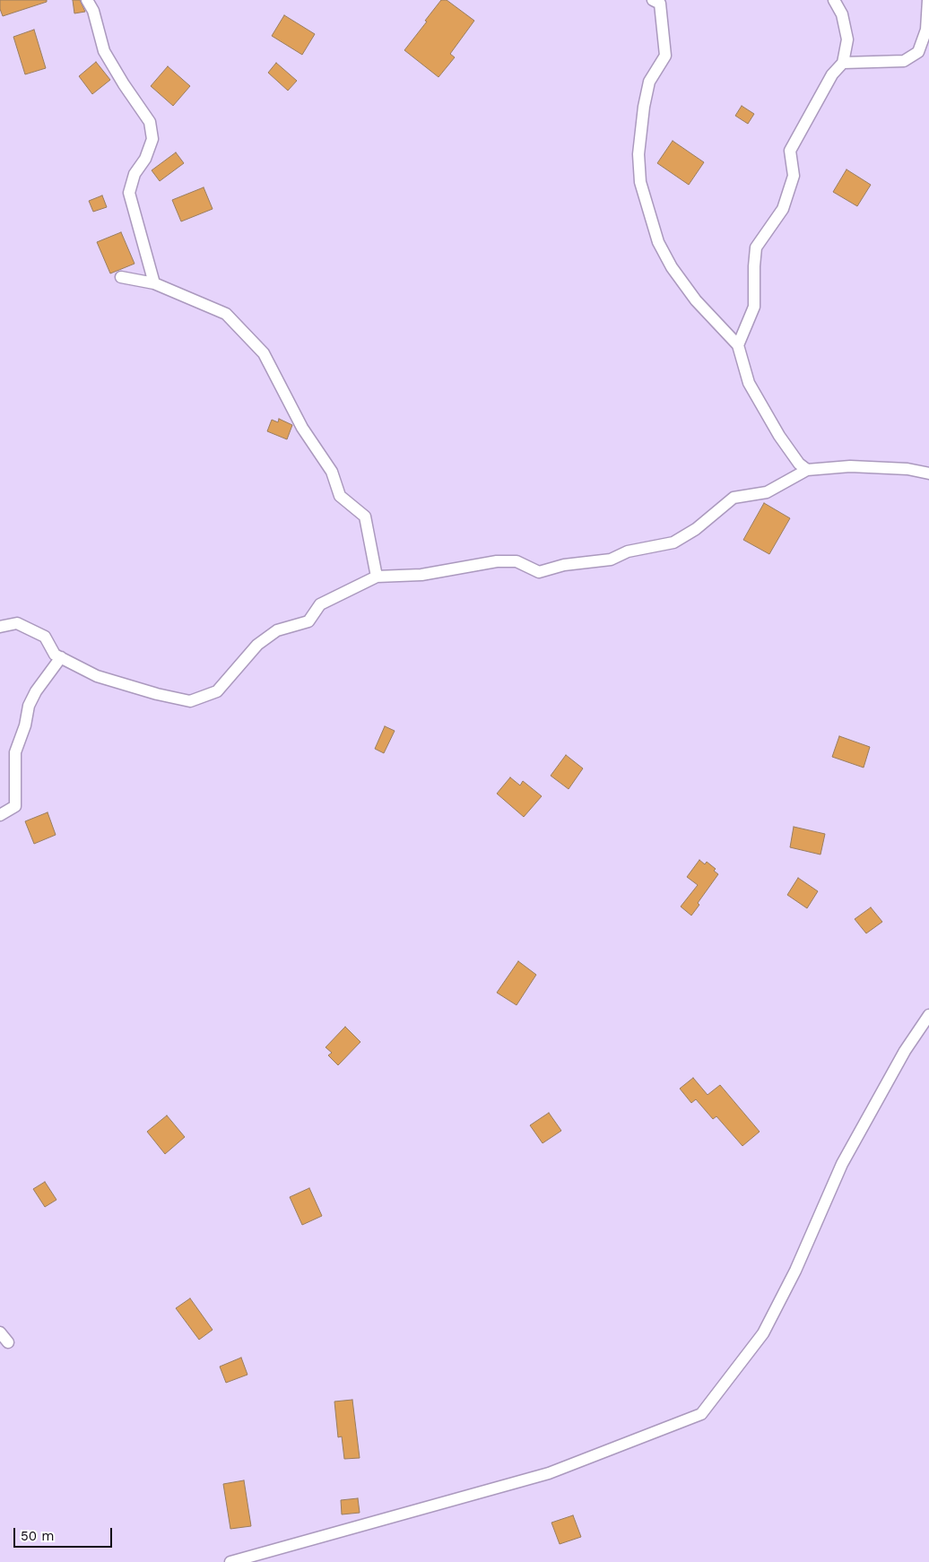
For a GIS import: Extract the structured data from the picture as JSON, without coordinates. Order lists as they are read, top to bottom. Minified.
{"scale_bar":"50 m"}
